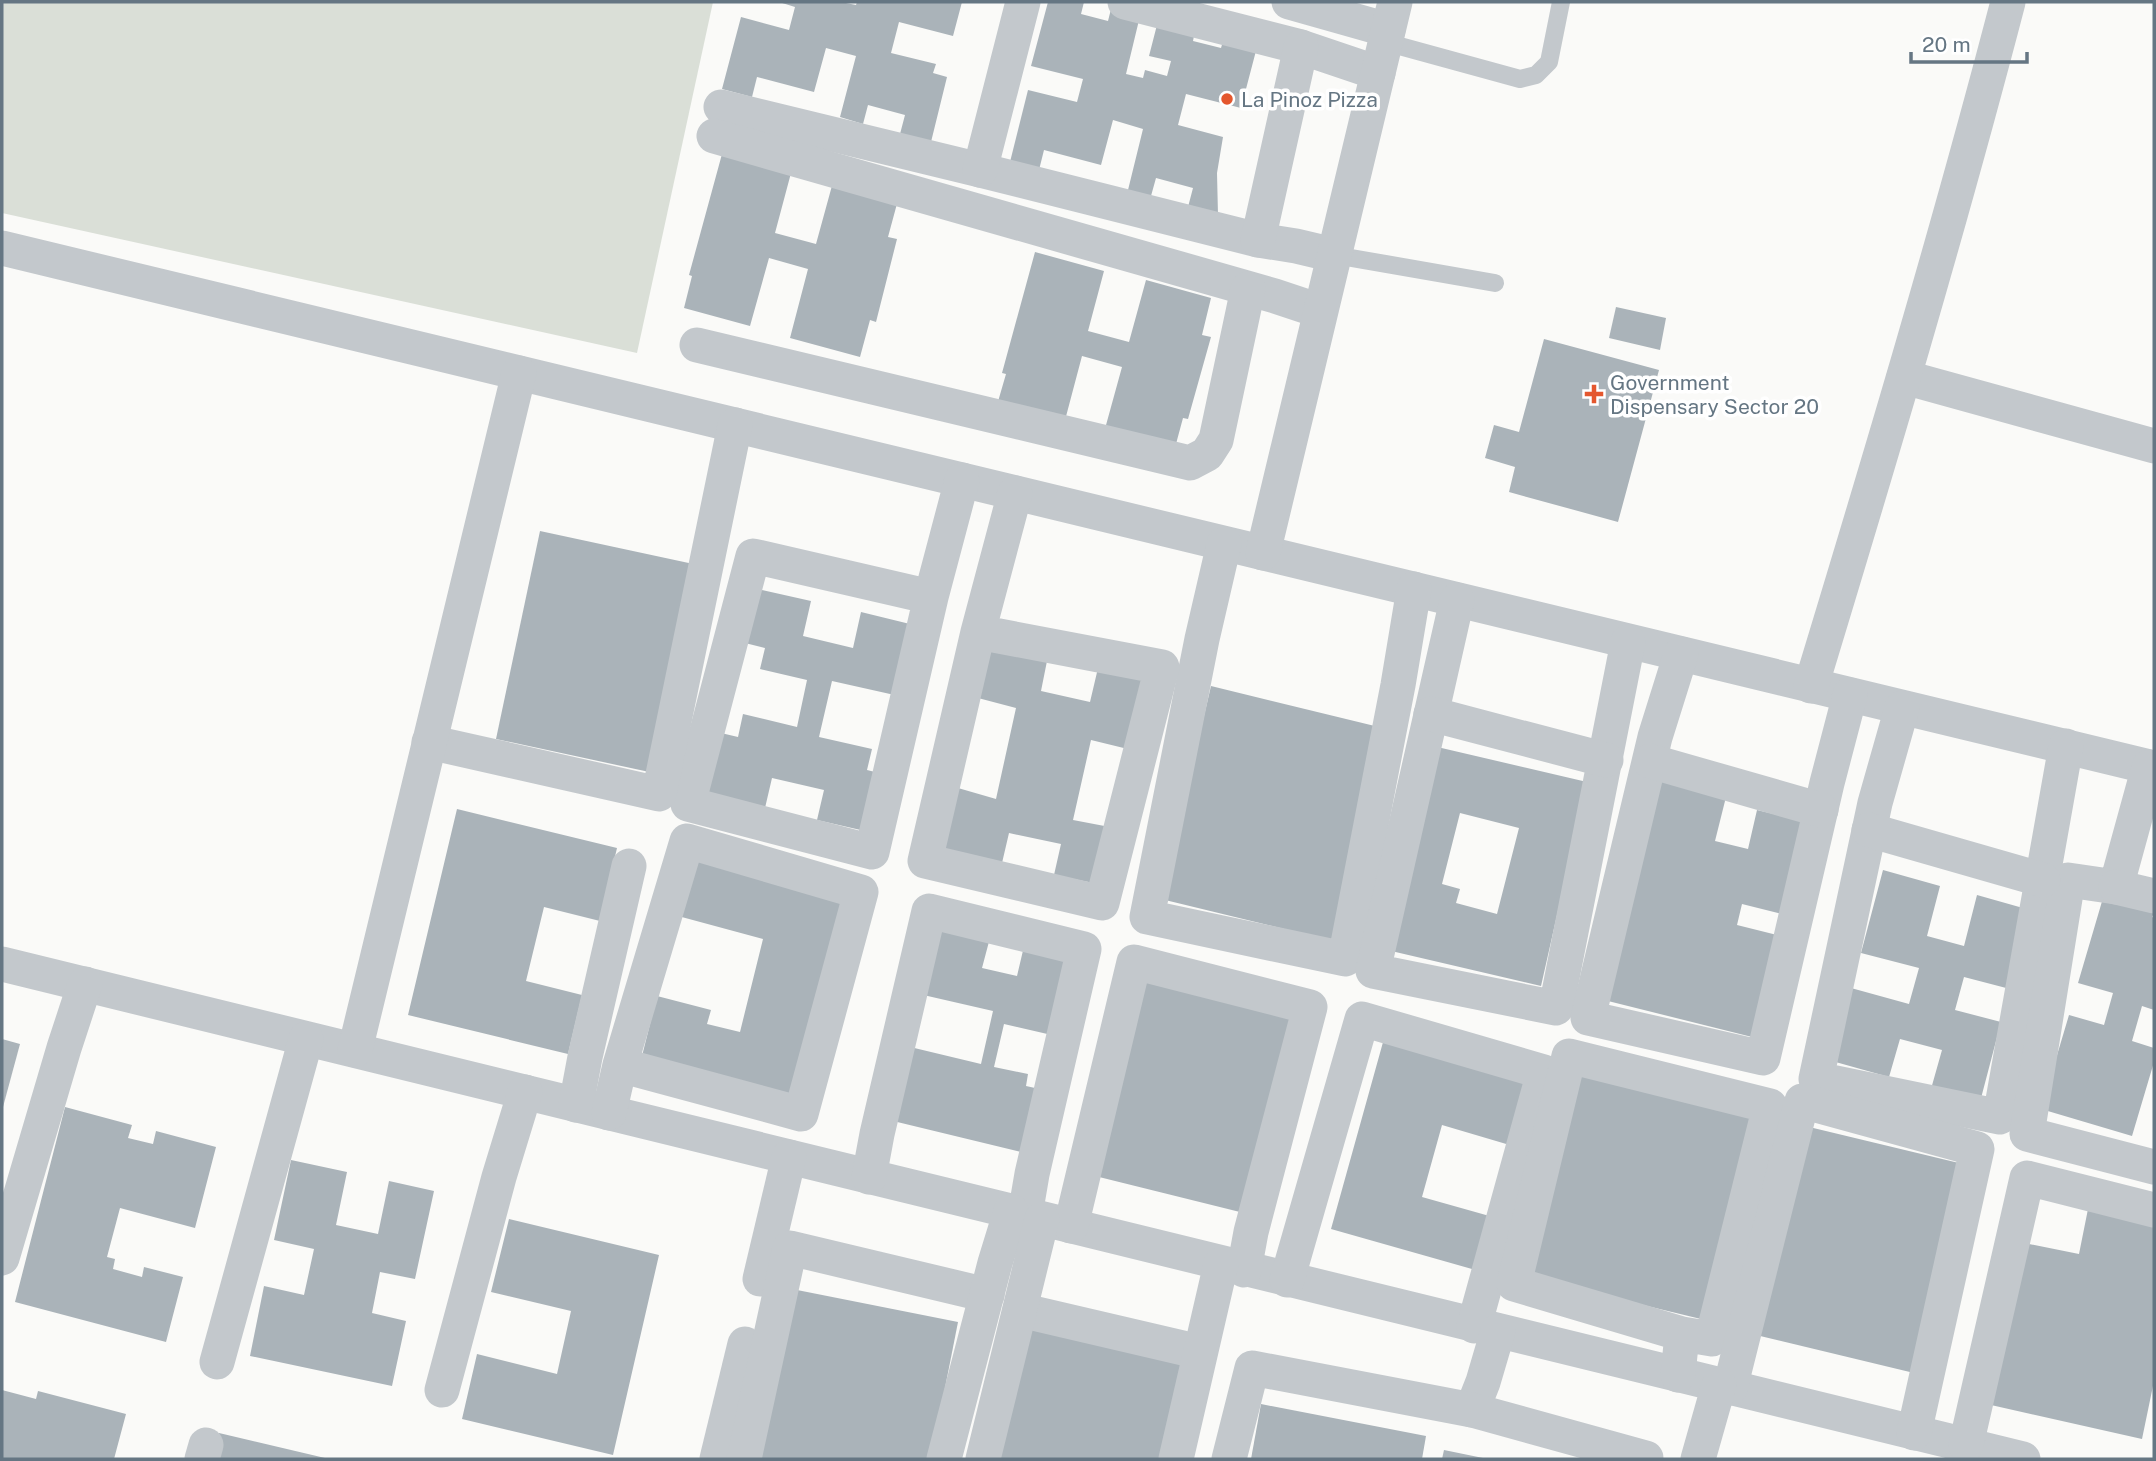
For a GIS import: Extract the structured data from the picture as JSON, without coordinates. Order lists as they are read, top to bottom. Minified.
{"places":{"other":["La Pinoz Pizza"],"health":["Government Dispensary Sector 20"]},"scale_bar":"20 m"}
